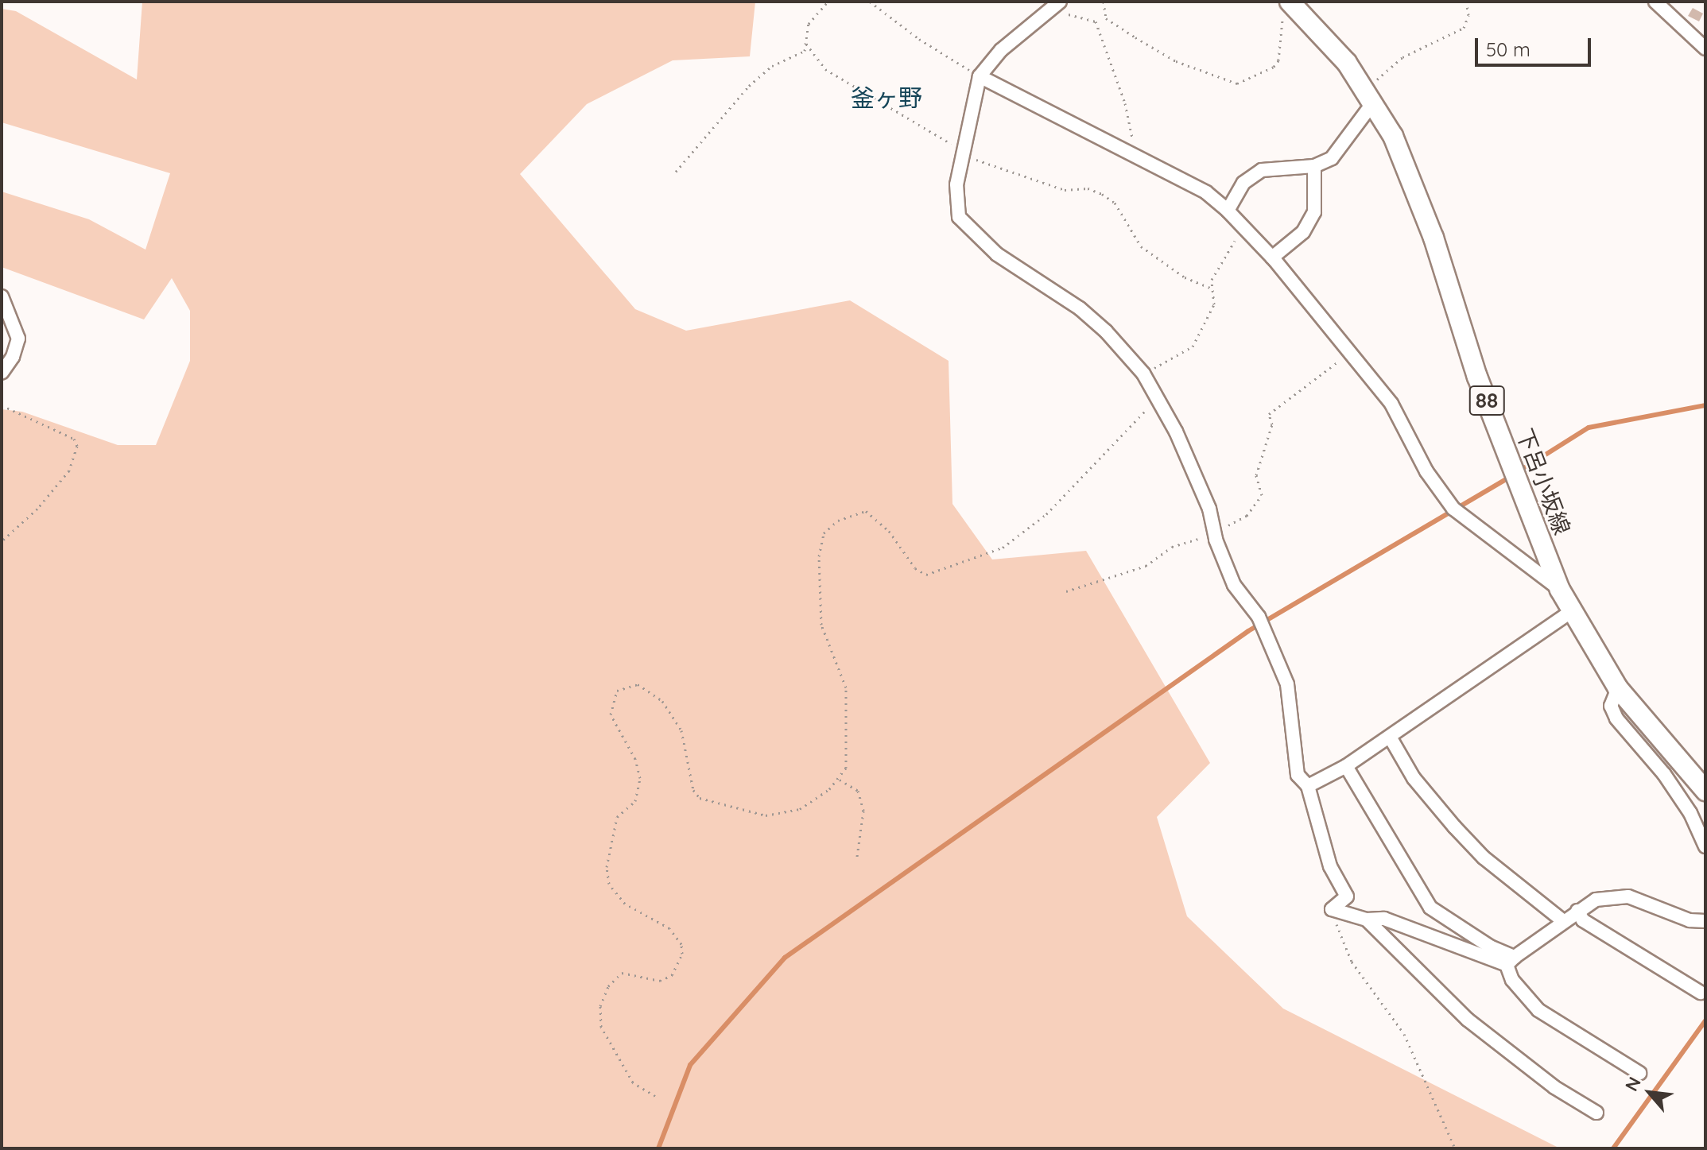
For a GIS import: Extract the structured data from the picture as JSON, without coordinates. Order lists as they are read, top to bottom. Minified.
{"streets":{"main road":["88","下呂小坂線"]},"districts":["釜ヶ野"],"scale_bar":"50 m","north":"top left"}
